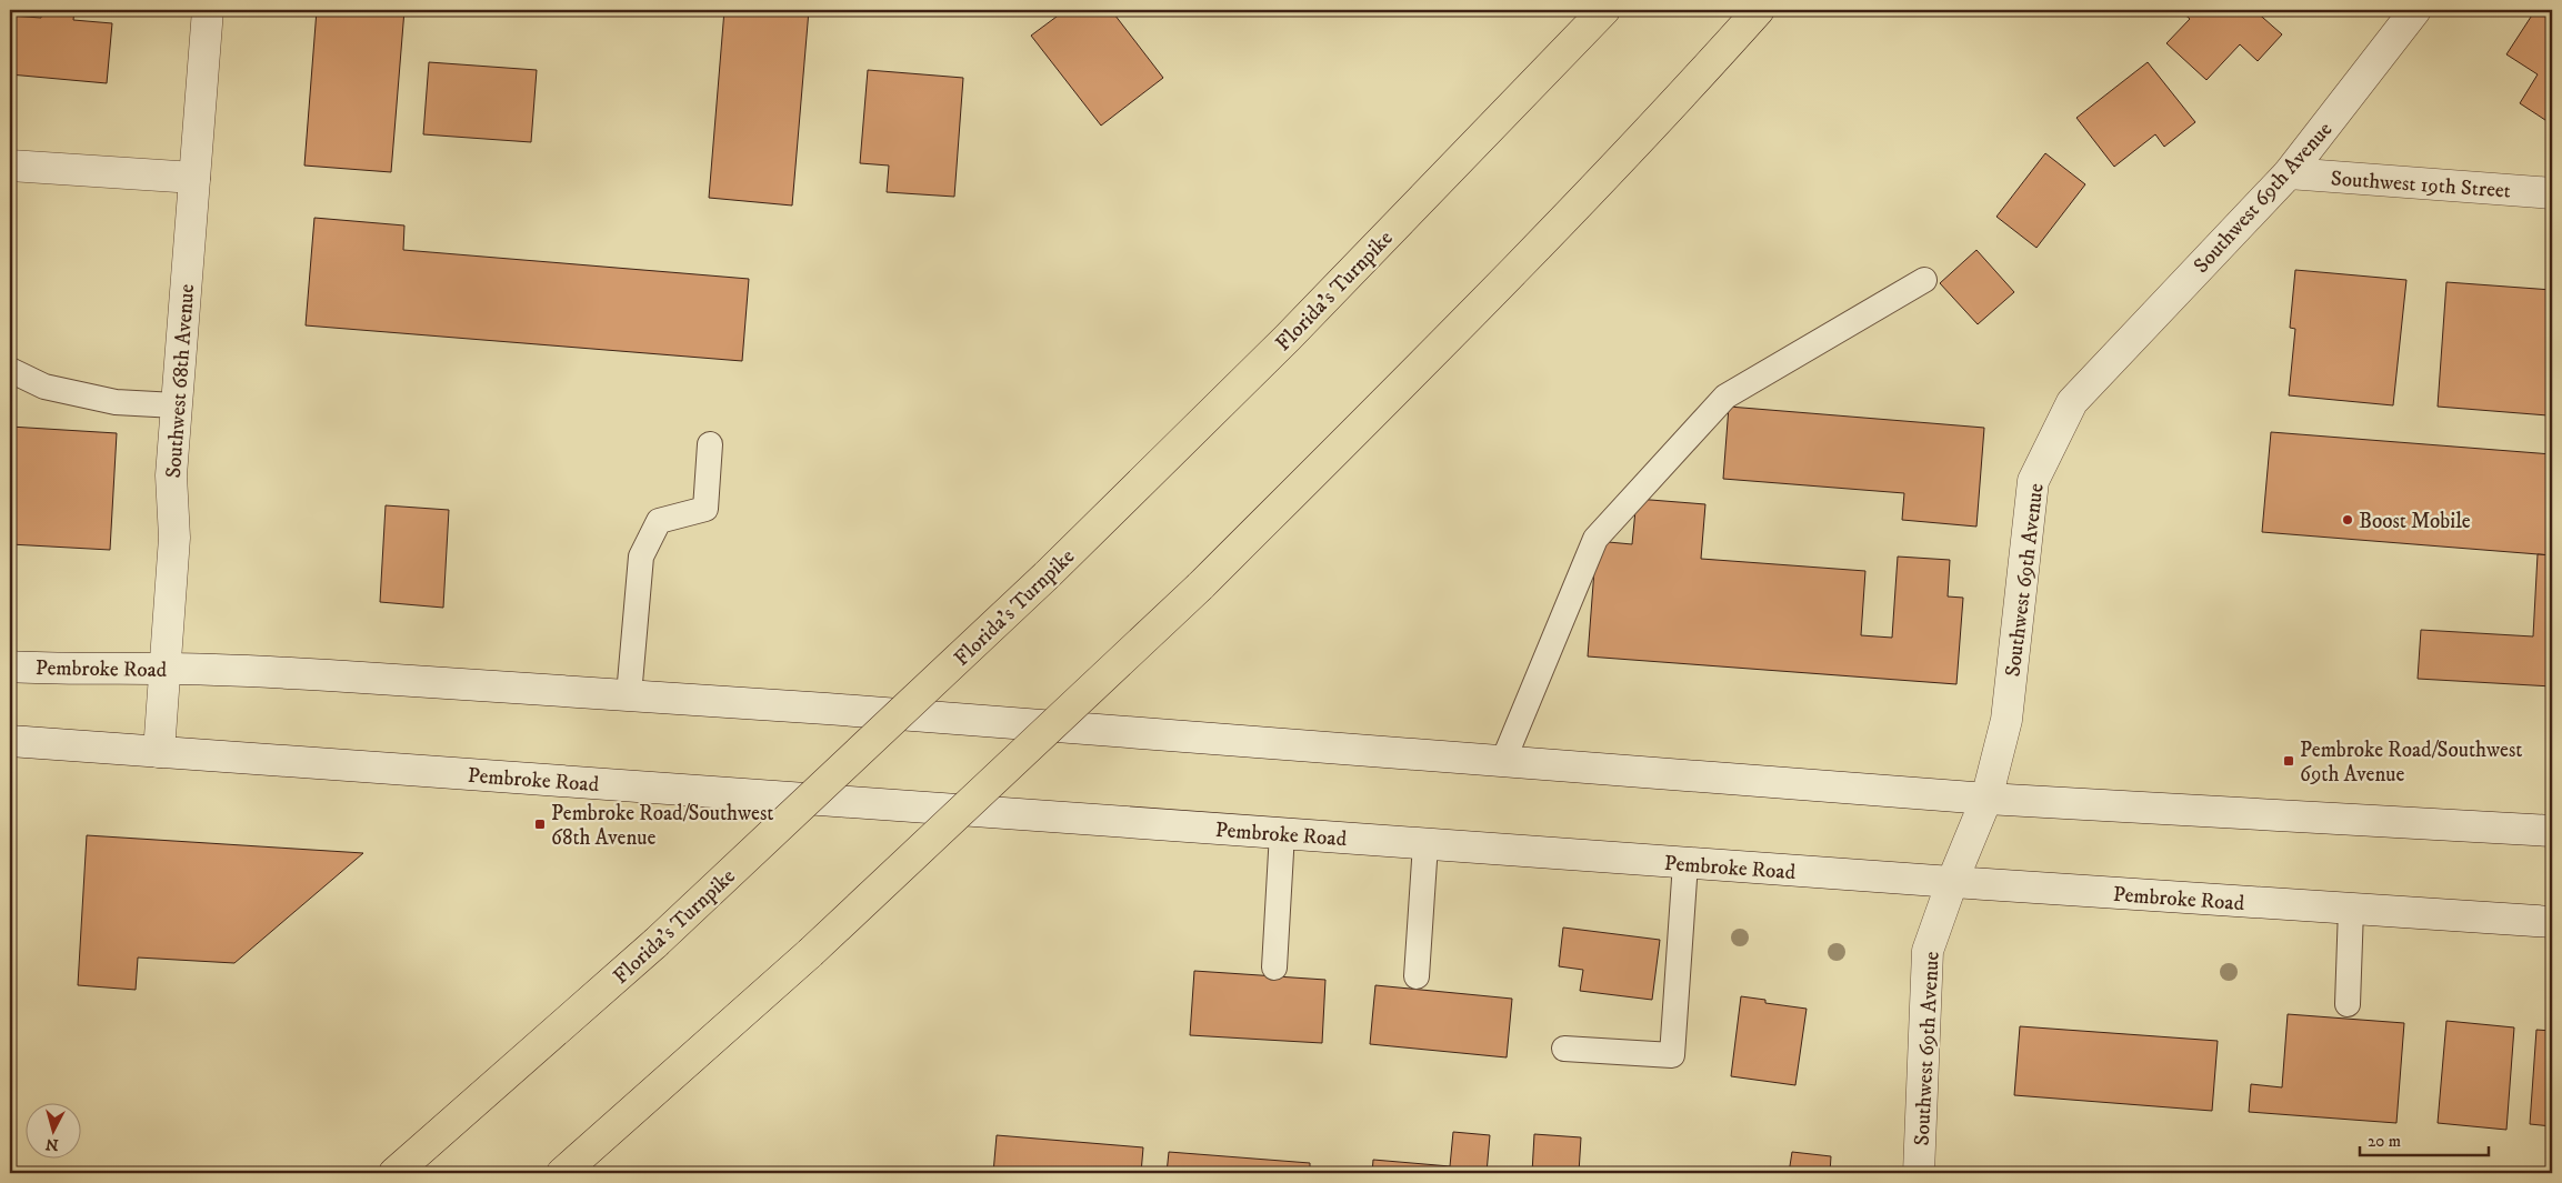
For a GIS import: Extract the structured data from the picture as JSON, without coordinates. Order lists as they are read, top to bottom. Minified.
{"streets":{"highway":["Florida's Turnpike"],"main road":["Southwest 19th Street","Southwest 69th Avenue","Southwest 68th Avenue","Pembroke Road"]},"crossings":[["Southwest 19th Street","Southwest 69th Avenue"],["Southwest 69th Avenue","Pembroke Road"],["Southwest 68th Avenue","Pembroke Road"]],"places":{"other":["Boost Mobile"],"transit":["Pembroke Road/Southwest 69th Avenue","Pembroke Road/Southwest 68th Avenue"]},"scale_bar":"20 m","north":"bottom"}
